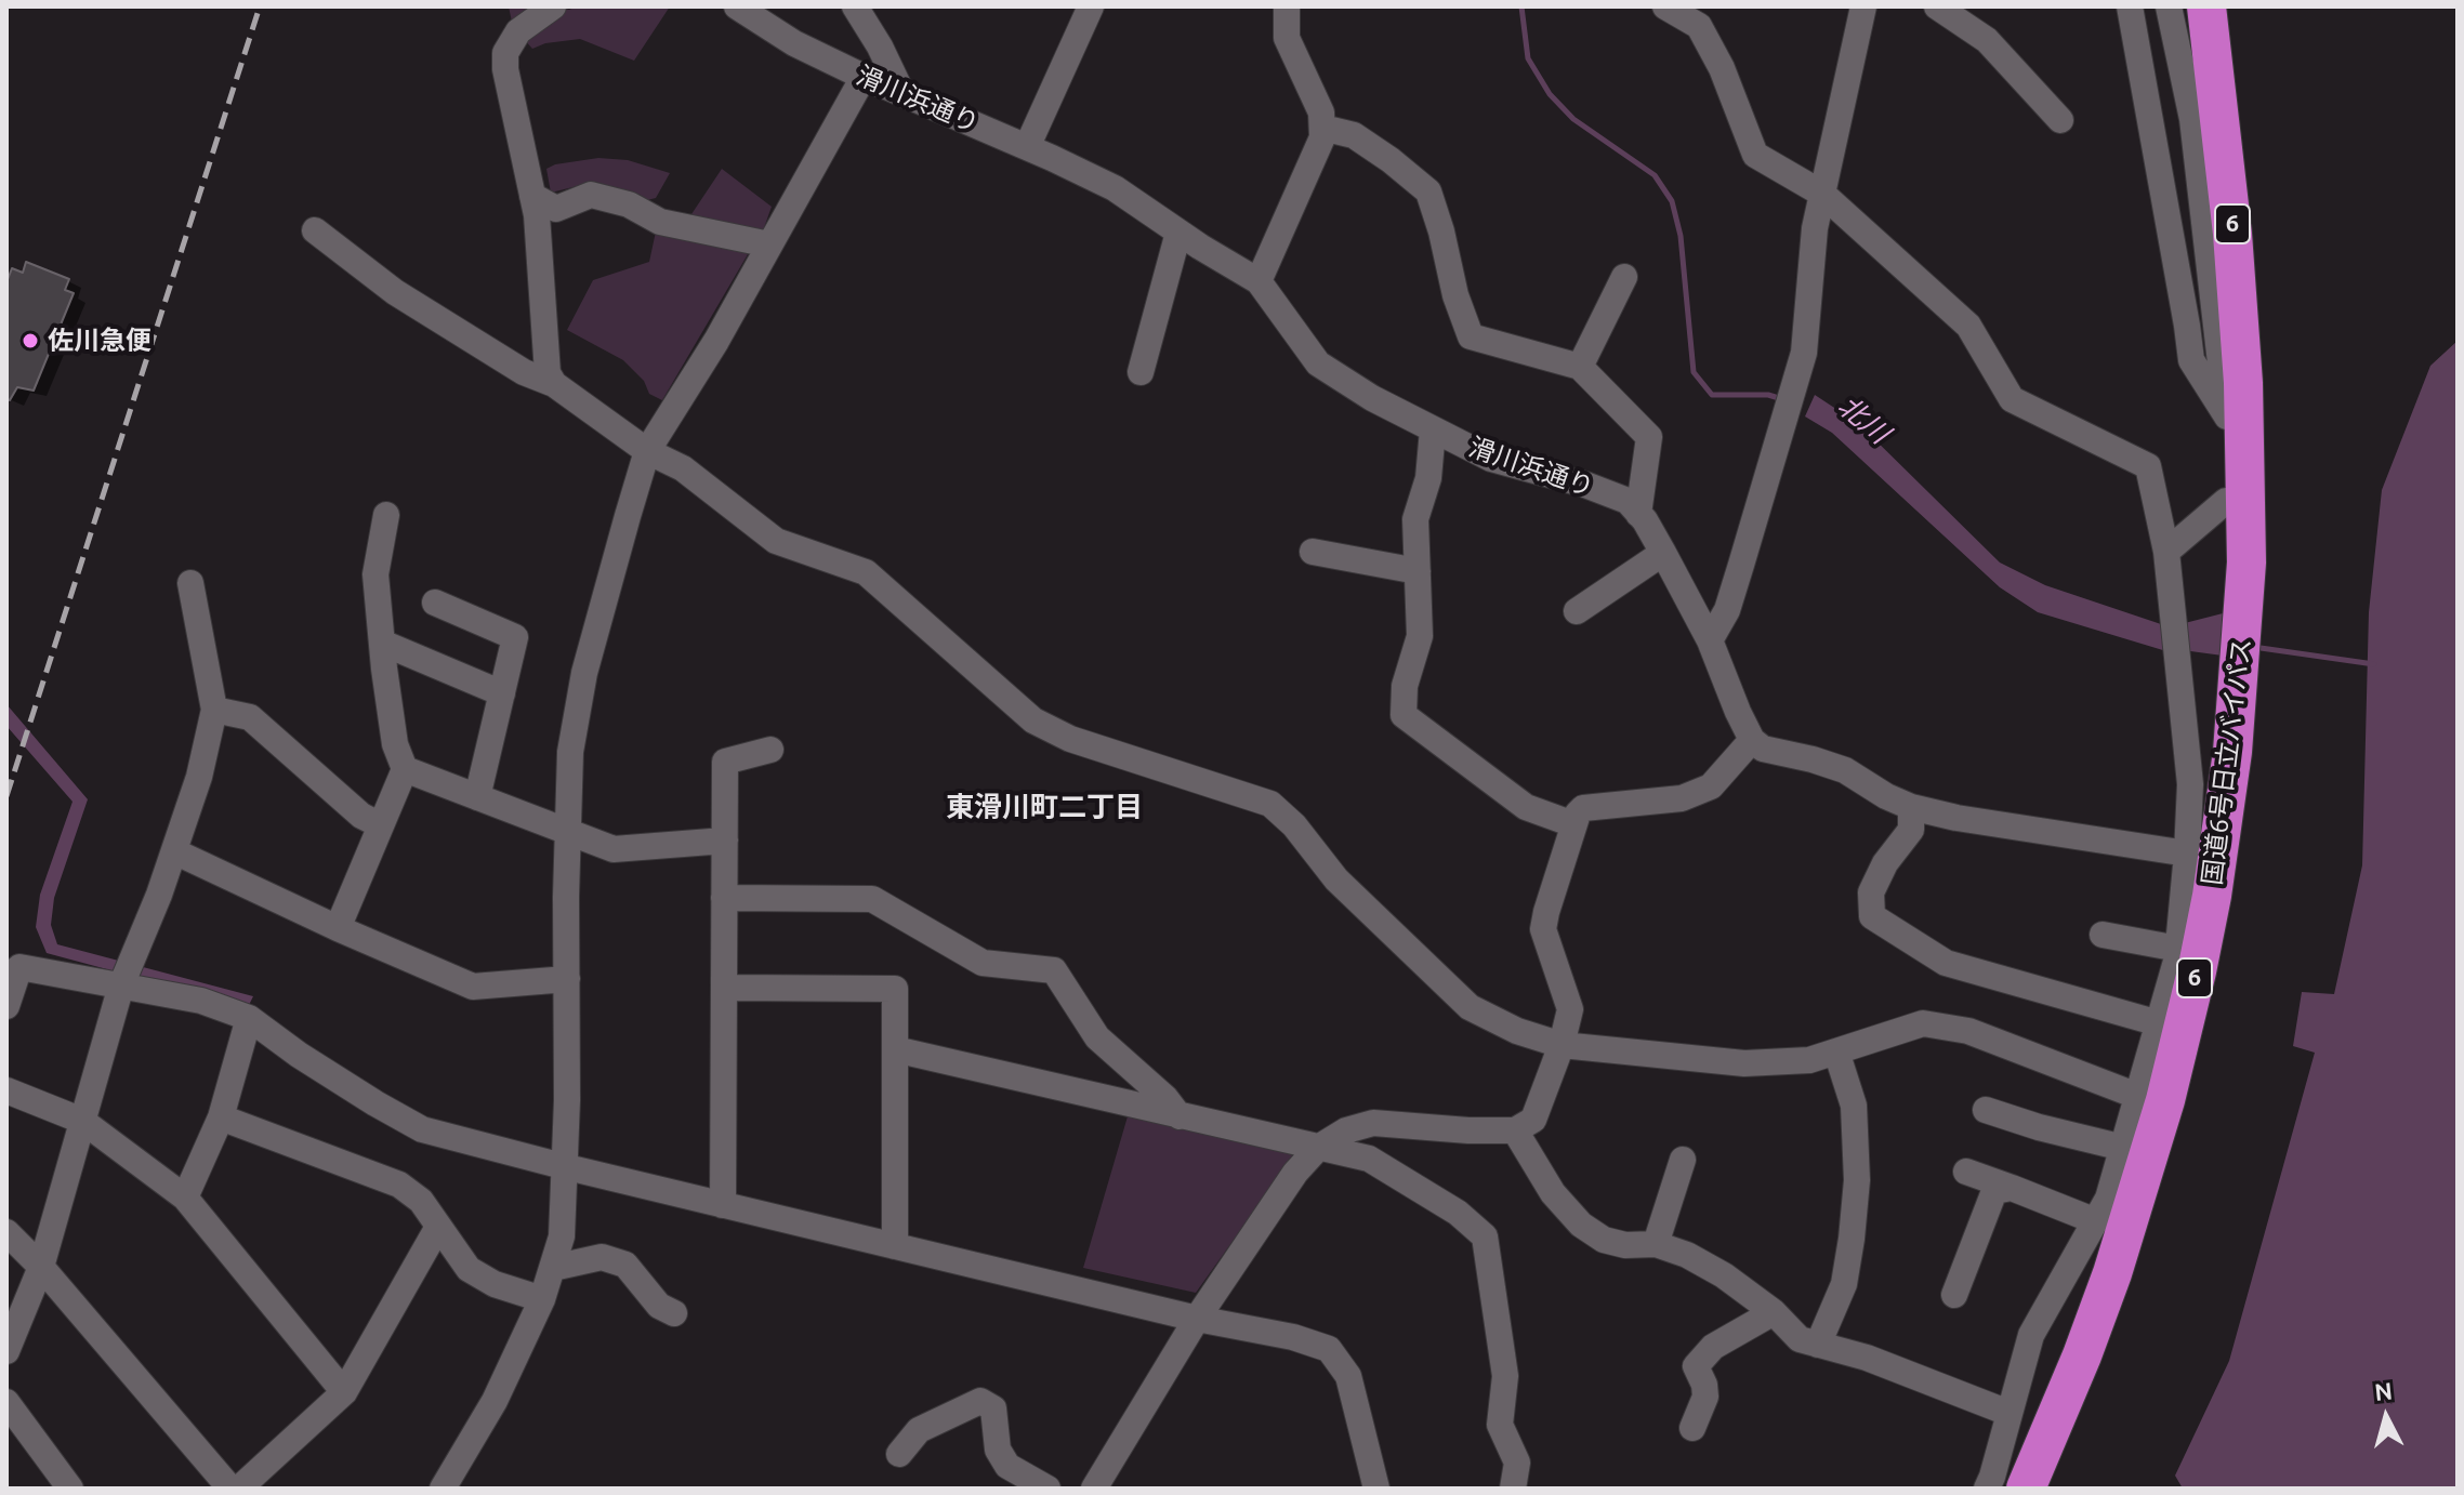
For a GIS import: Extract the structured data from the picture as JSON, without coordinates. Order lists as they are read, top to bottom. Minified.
{"streets":{"highway":["6","国道6号日立バイパス"],"street":["滑川浜通り"]},"districts":["東滑川町二丁目"],"water":["北川"],"places":["佐川急便"],"north":"top"}
